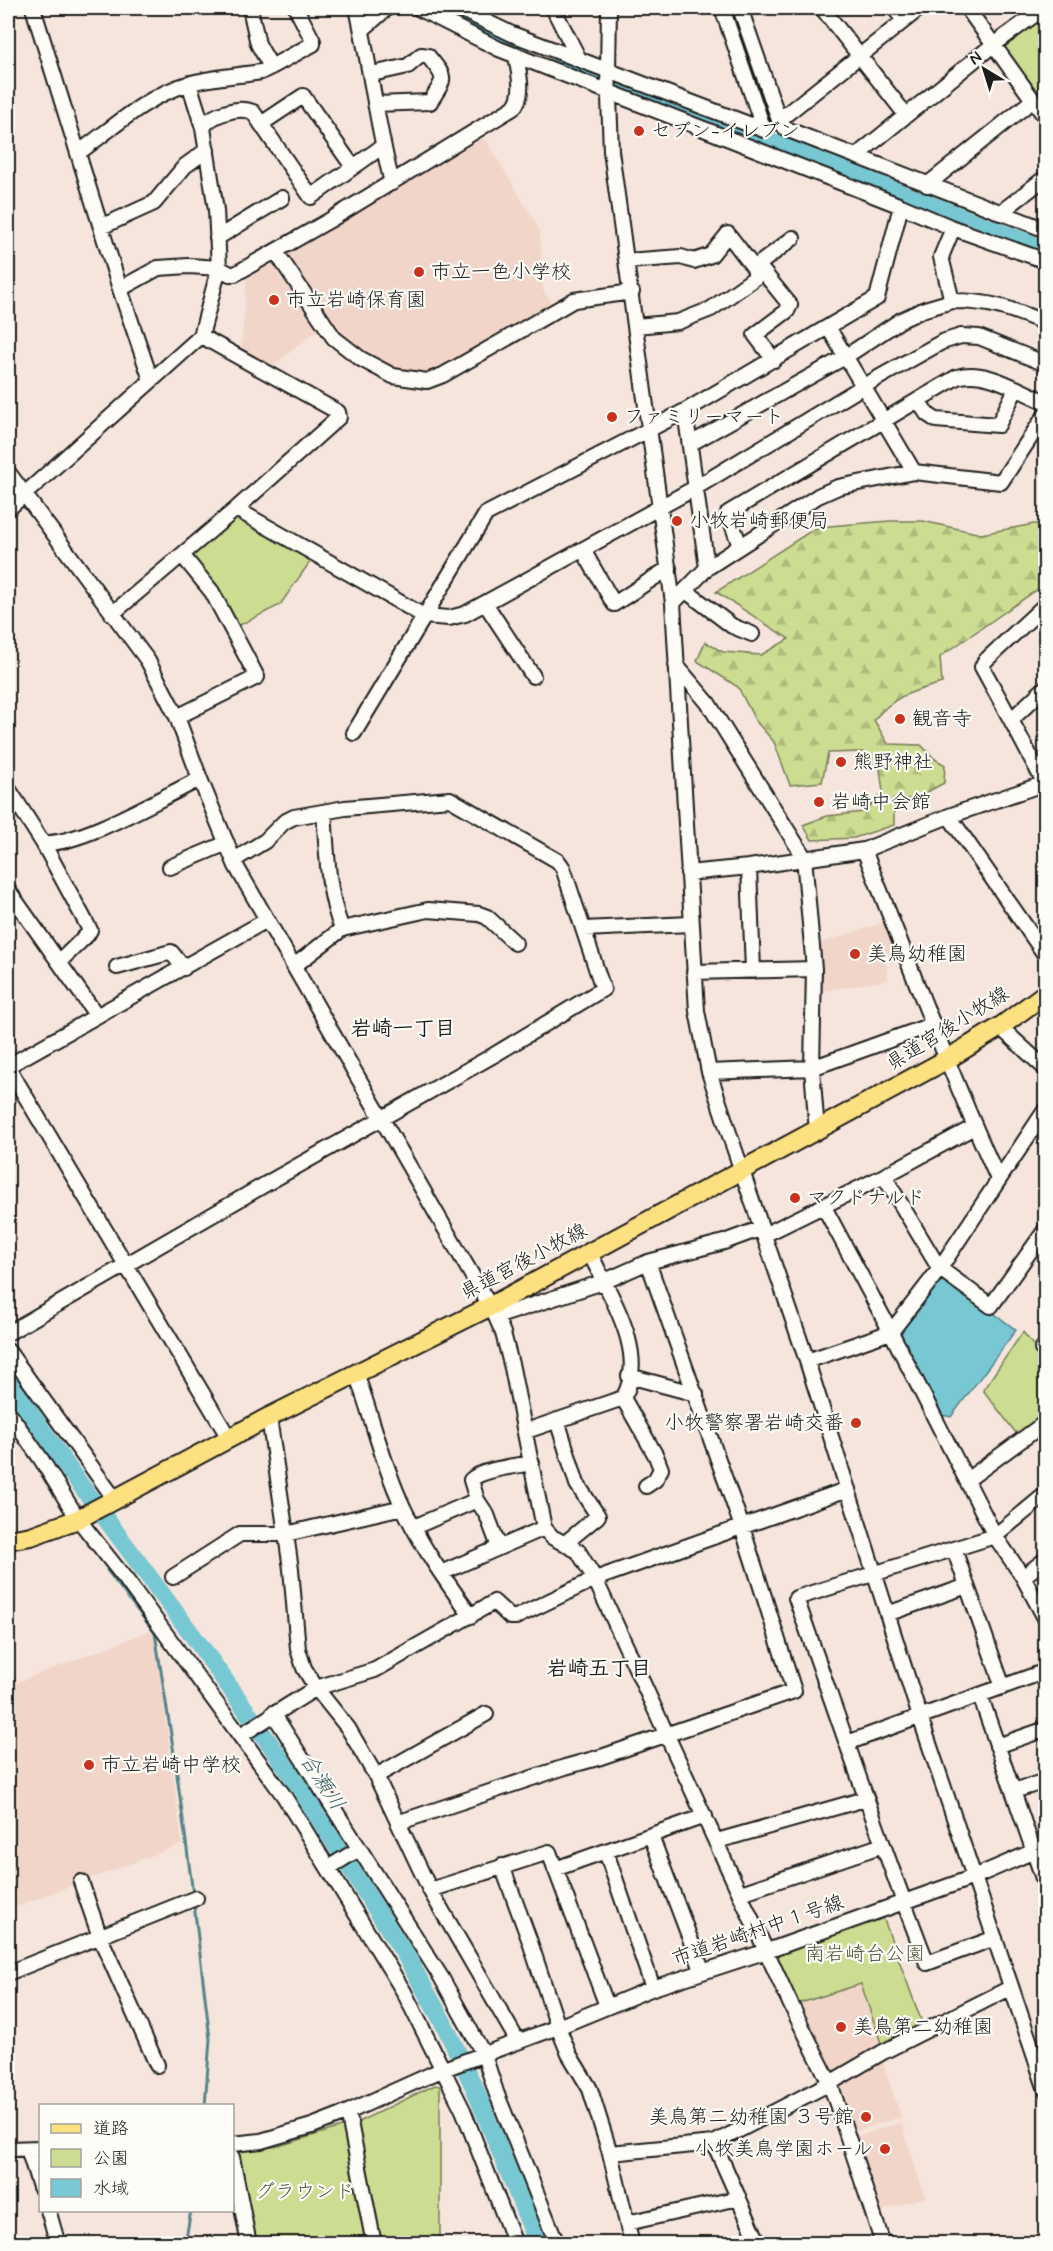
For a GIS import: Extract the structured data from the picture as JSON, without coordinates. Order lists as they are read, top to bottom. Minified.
{"streets":{"main road":["県道宮後小牧線"],"street":["市道岩崎村中１号線"]},"districts":["岩崎一丁目","岩崎五丁目"],"water":["合瀬川"],"parks":["南岩崎台公園","グラウンド"],"places":["セブン-イレブン","市立一色小学校","市立岩崎保育園","ファミリーマート","小牧岩崎郵便局","観音寺","熊野神社","岩崎中会館","美鳥幼稚園","マクドナルド","小牧警察署岩崎交番","市立岩崎中学校","美鳥第二幼稚園","美鳥第二幼稚園 ３号館","小牧美鳥学園ホール"],"legend":["道路","公園","水域"],"north":"top left"}
